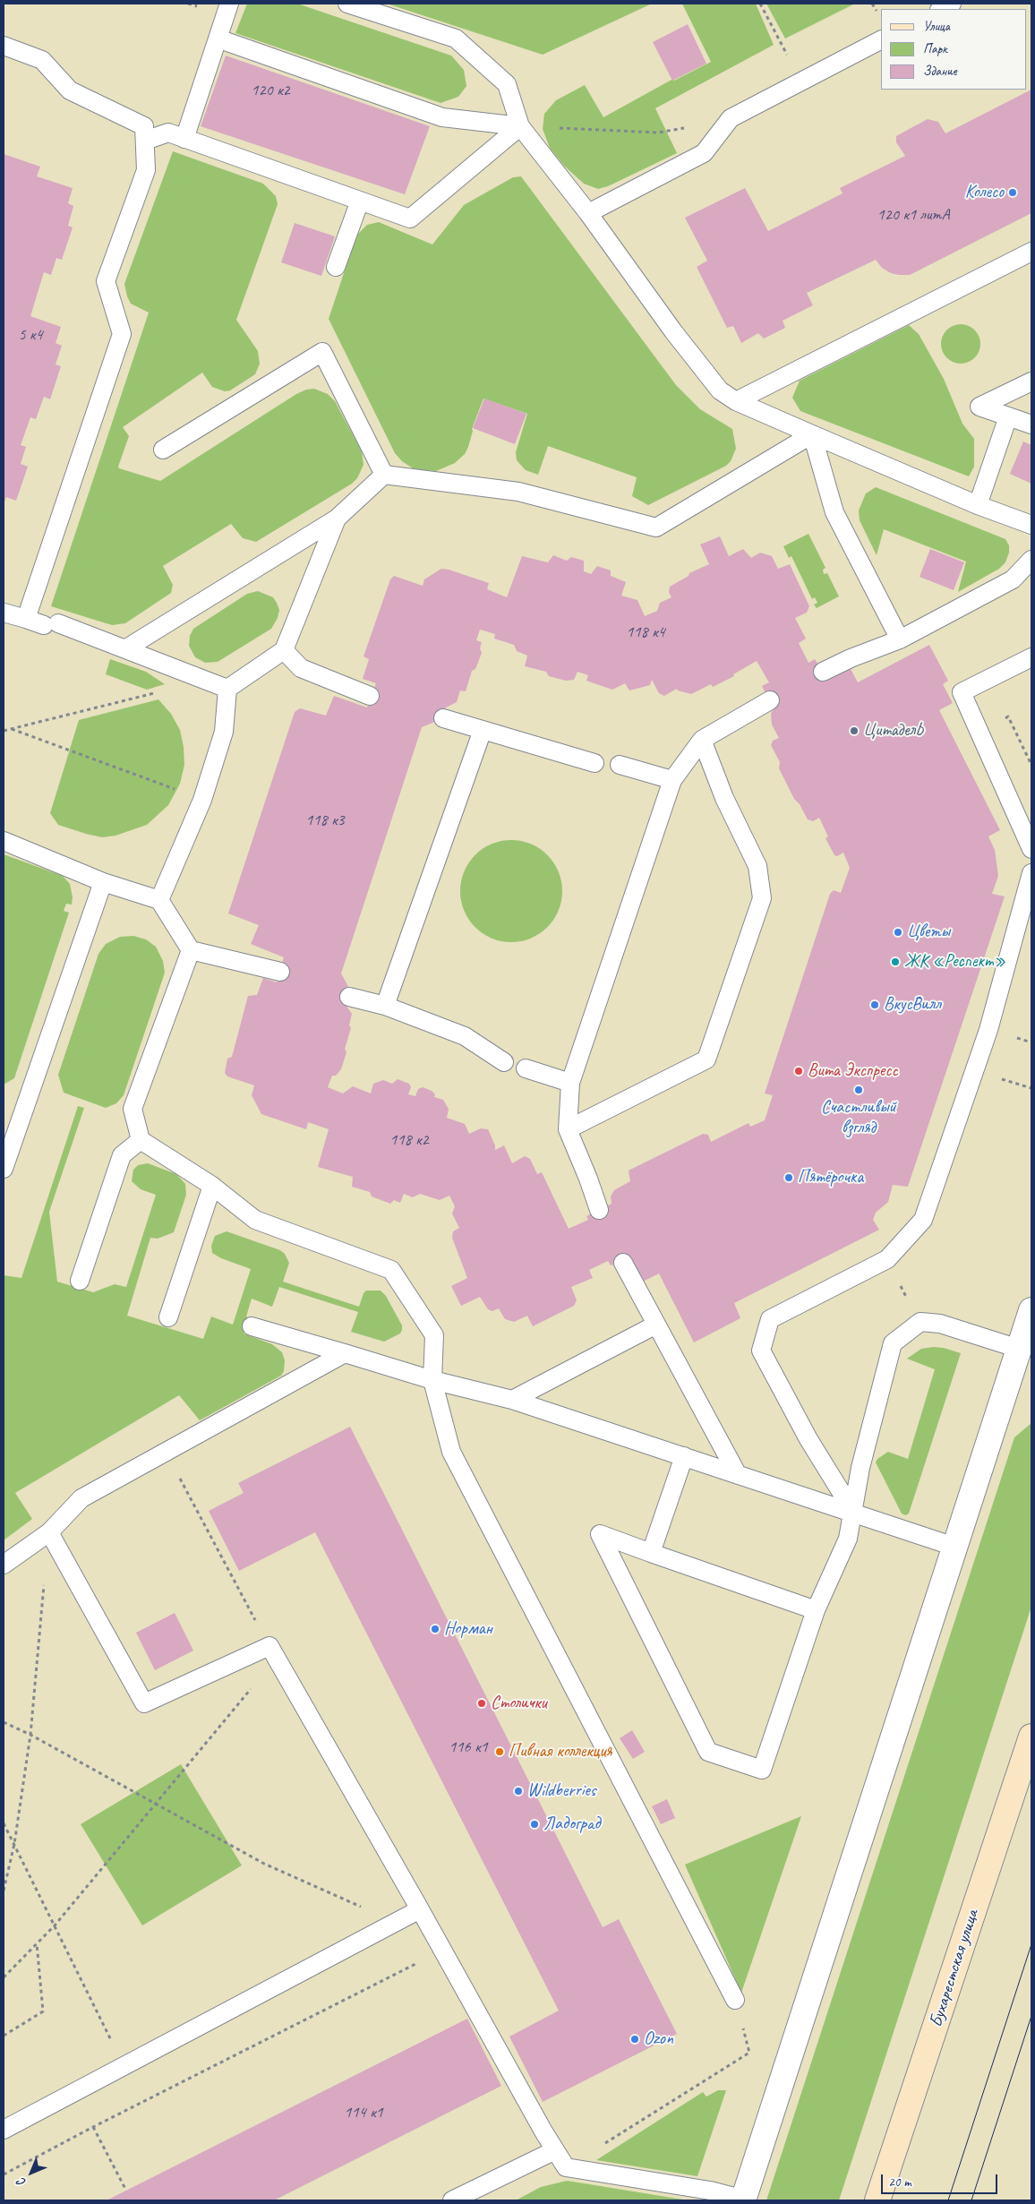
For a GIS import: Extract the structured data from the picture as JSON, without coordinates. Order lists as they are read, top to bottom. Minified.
{"streets":{"main road":["Бухарестская улица"]},"places":["Колесо","ЦитаделЬ","Цветы","ЖК «Респект»","ВкусВилл","Вита Экспресс","Счастливый взгляд","Пятёрочка","Норман","Столички","Пивная коллекция","Wildberries","Ладоград","Ozon"],"house_numbers":["120 к2","120 к1 литА","5 к4","118 к4","118 к3","118 к2","116 к1","114 к1"],"legend":["Улица","Парк","Здание"],"scale_bar":"20 m","north":"bottom left"}
